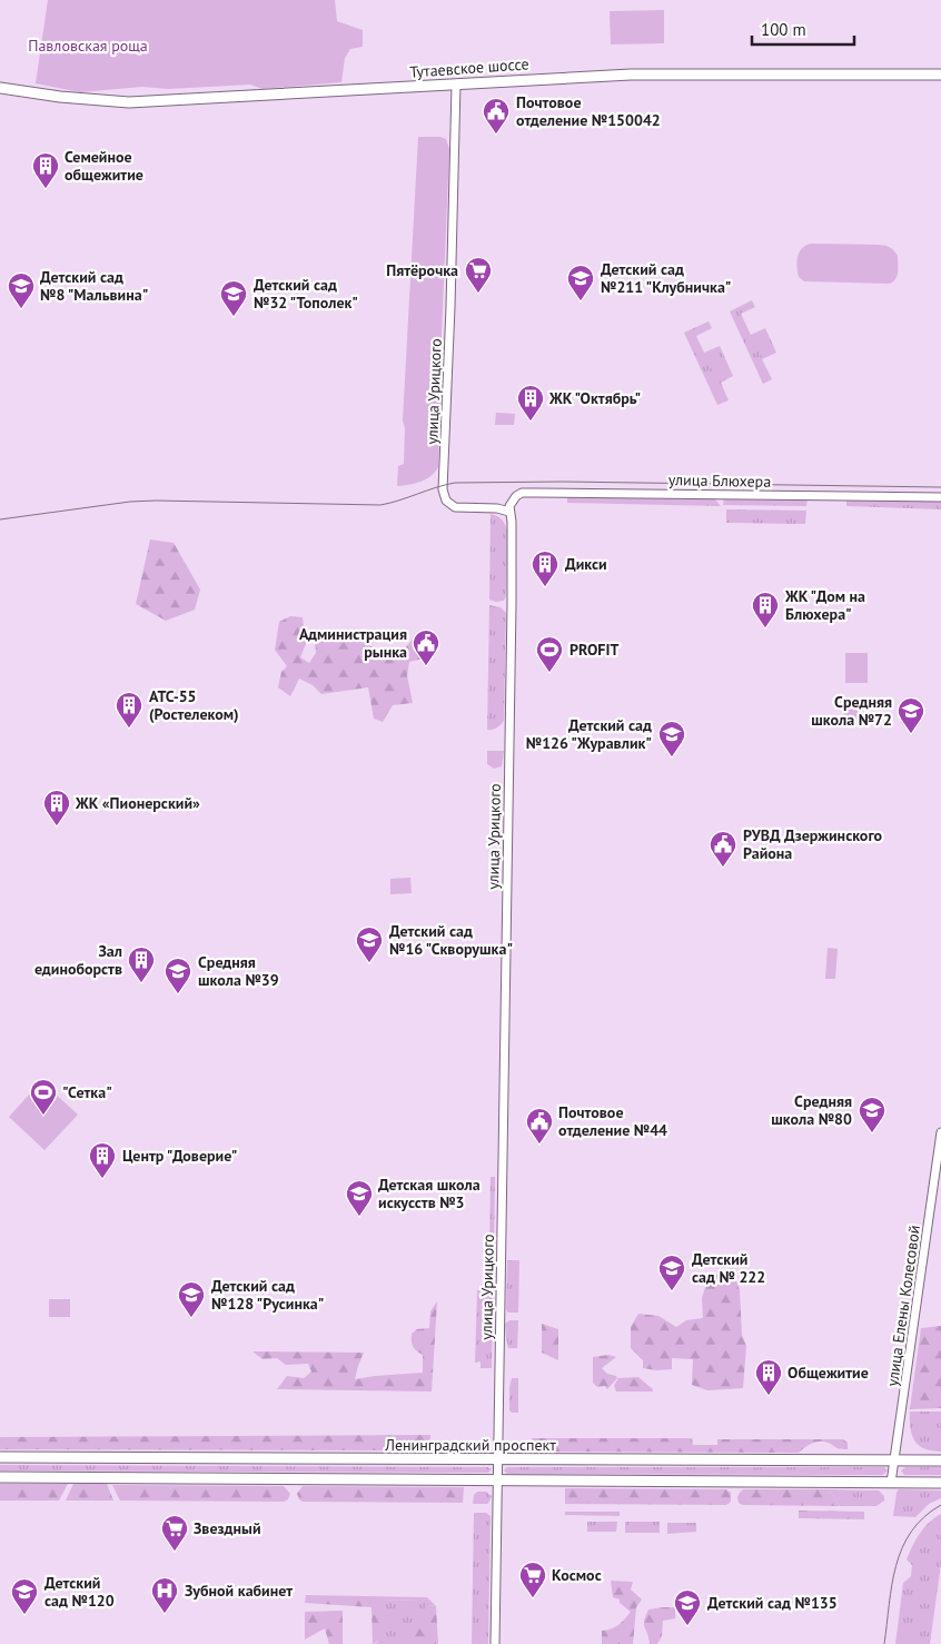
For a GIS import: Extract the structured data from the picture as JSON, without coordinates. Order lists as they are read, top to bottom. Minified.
{"streets":{"main road":["Тутаевское шоссе","Ленинградский проспект"],"street":["улица Урицкого","улица Блюхера","улица Елены Колесовой"]},"crossings":[["Тутаевское шоссе","улица Урицкого"],["улица Урицкого","улица Блюхера"],["улица Урицкого","Ленинградский проспект"],["улица Елены Колесовой","Ленинградский проспект"]],"parks":["Павловская роща"],"places":{"public building":["Почтовое отделение №150042","Администрация рынка","РУВД Дзержинского Района","Почтовое отделение №44"],"building":["Семейное общежитие","ЖК \"Октябрь\"","Дикси","ЖК \"Дом на Блюхера\"","АТС-55 (Ростелеком)","ЖК «Пионерский»","Зал единоборств","Центр \"Доверие\"","Общежитие"],"supermarket":["Пятёрочка","Звездный","Космос"],"school or university":["Детский сад №211 \"Клубничка\"","Детский сад №8 \"Мальвина\"","Детский сад №32 \"Тополек\"","Средняя школа №72","Детский сад №126 \"Журавлик\"","Детский сад №16 \"Скворушка\"","Средняя школа №39","Средняя школа №80","Детская школа искусств №3","Детский сад № 222","Детский сад №128 \"Русинка\"","Детский сад №120","Детский сад №135"],"sports":["PROFIT","\"Сетка\""],"hospital":["Зубной кабинет"]},"scale_bar":"100 m"}
